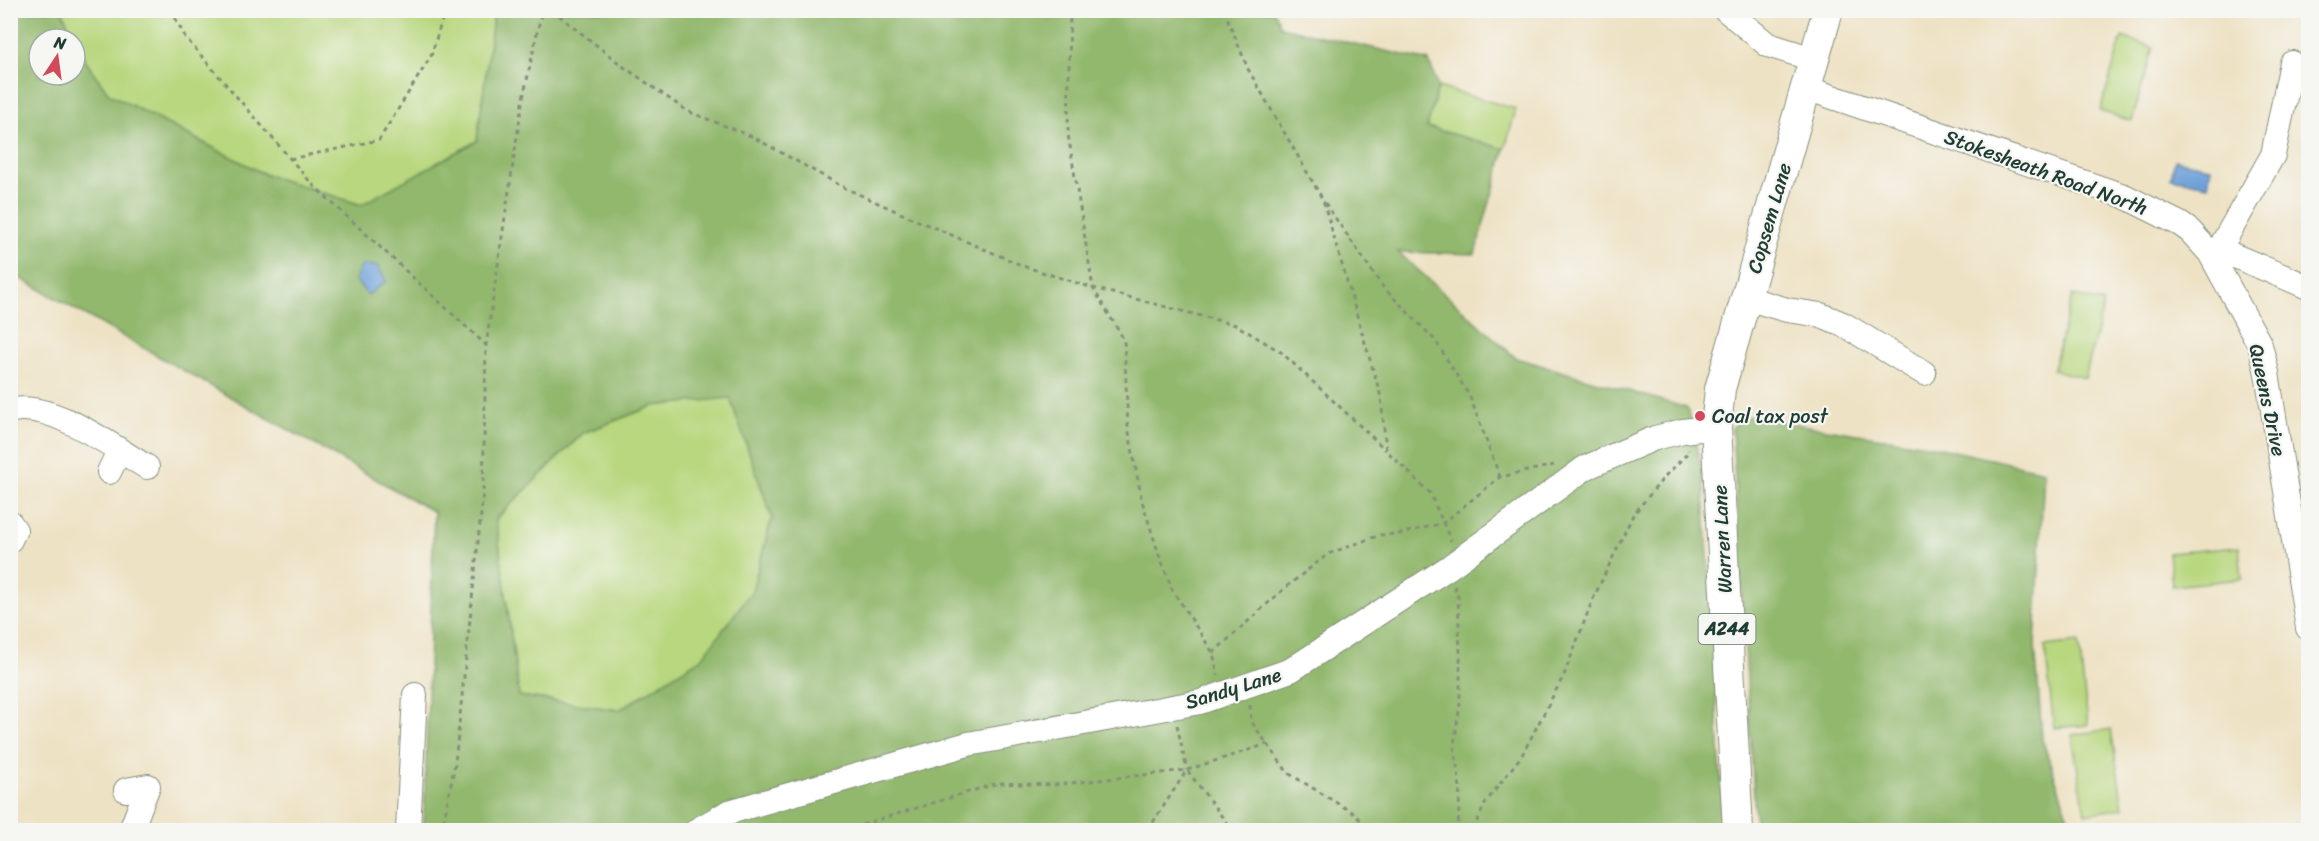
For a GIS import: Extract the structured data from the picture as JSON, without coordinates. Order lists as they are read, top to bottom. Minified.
{"streets":{"main road":["Copsem Lane","Warren Lane","A244"],"street":["Stokesheath Road North","Queens Drive","Sandy Lane"]},"crossings":[["Stokesheath Road North","Copsem Lane"],["Stokesheath Road North","Queens Drive"],["Copsem Lane","Warren Lane"],["Copsem Lane","Sandy Lane"],["Warren Lane","Sandy Lane"]],"places":["Coal tax post"],"north":"top"}
